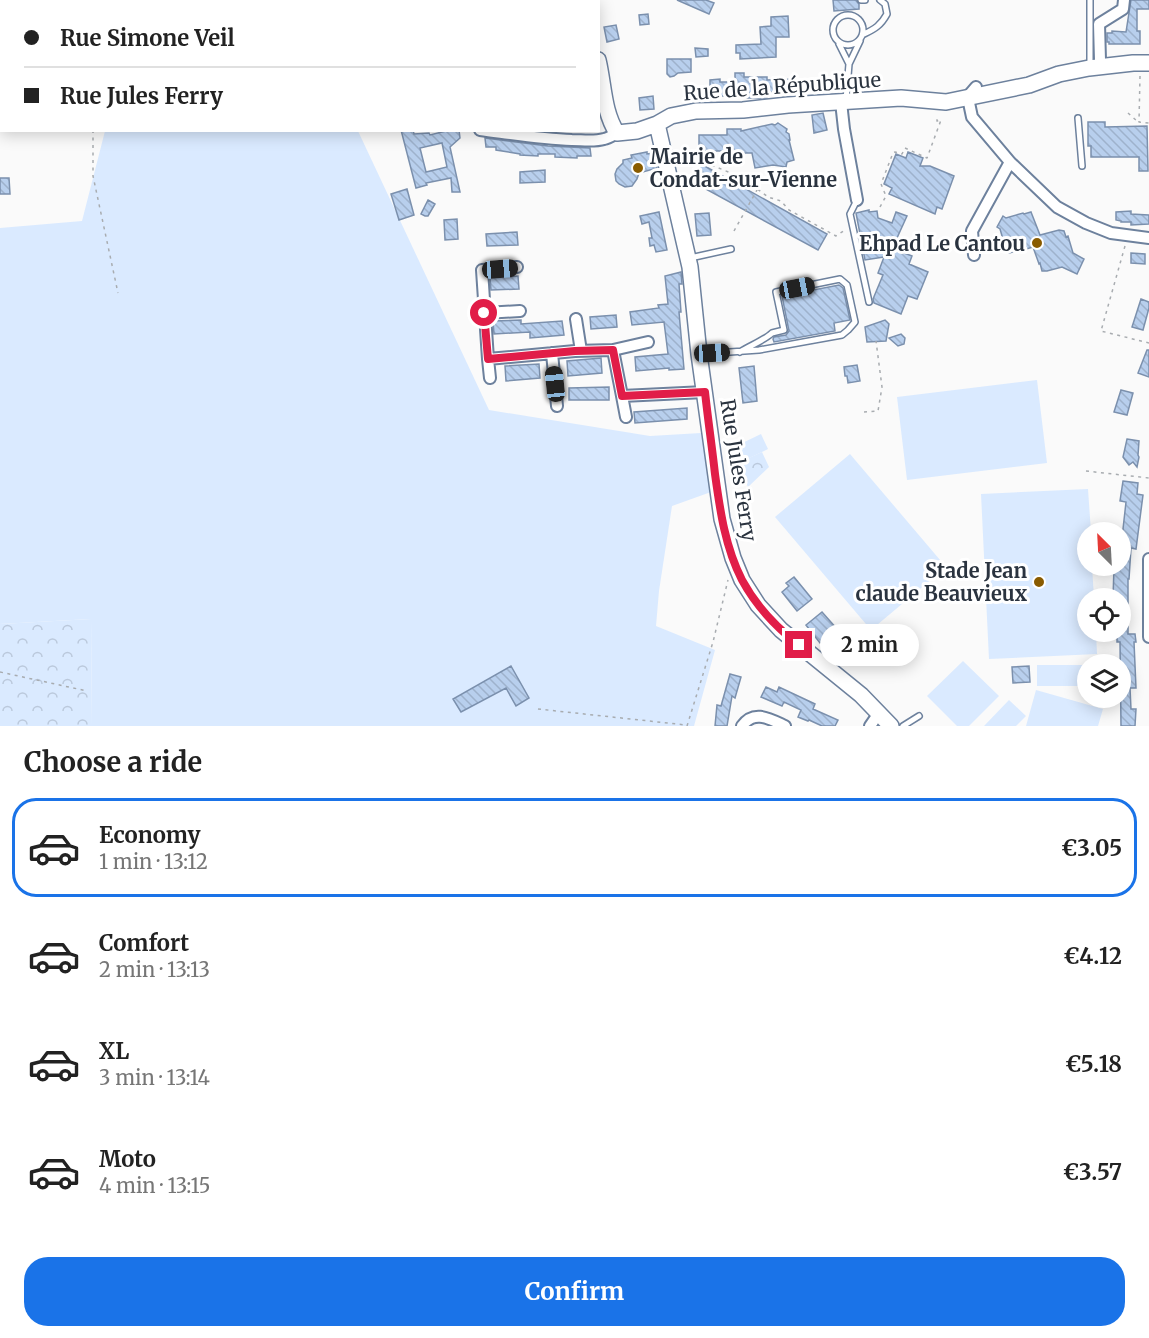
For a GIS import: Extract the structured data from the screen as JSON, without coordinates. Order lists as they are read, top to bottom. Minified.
{"streets":{"main road":["Rue de la République","Rue Jules Ferry"]},"crossings":[["Rue de la République","Rue Jules Ferry"]],"places":["Mairie de Condat-sur-Vienne","Ehpad Le Cantou","Stade Jean claude Beauvieux"],"north":"top left","page":{"banner":["Rue Simone Veil","Rue Jules Ferry"],"bubble":"2 min","heading":"Choose a ride","list":[{"name":"Economy","note":"1 min · 13:12","value":"€3.05"},{"name":"Comfort","note":"2 min · 13:13","value":"€4.12"},{"name":"XL","note":"3 min · 13:14","value":"€5.18"},{"name":"Moto","note":"4 min · 13:15","value":"€3.57"}],"buttons":"Confirm"}}
